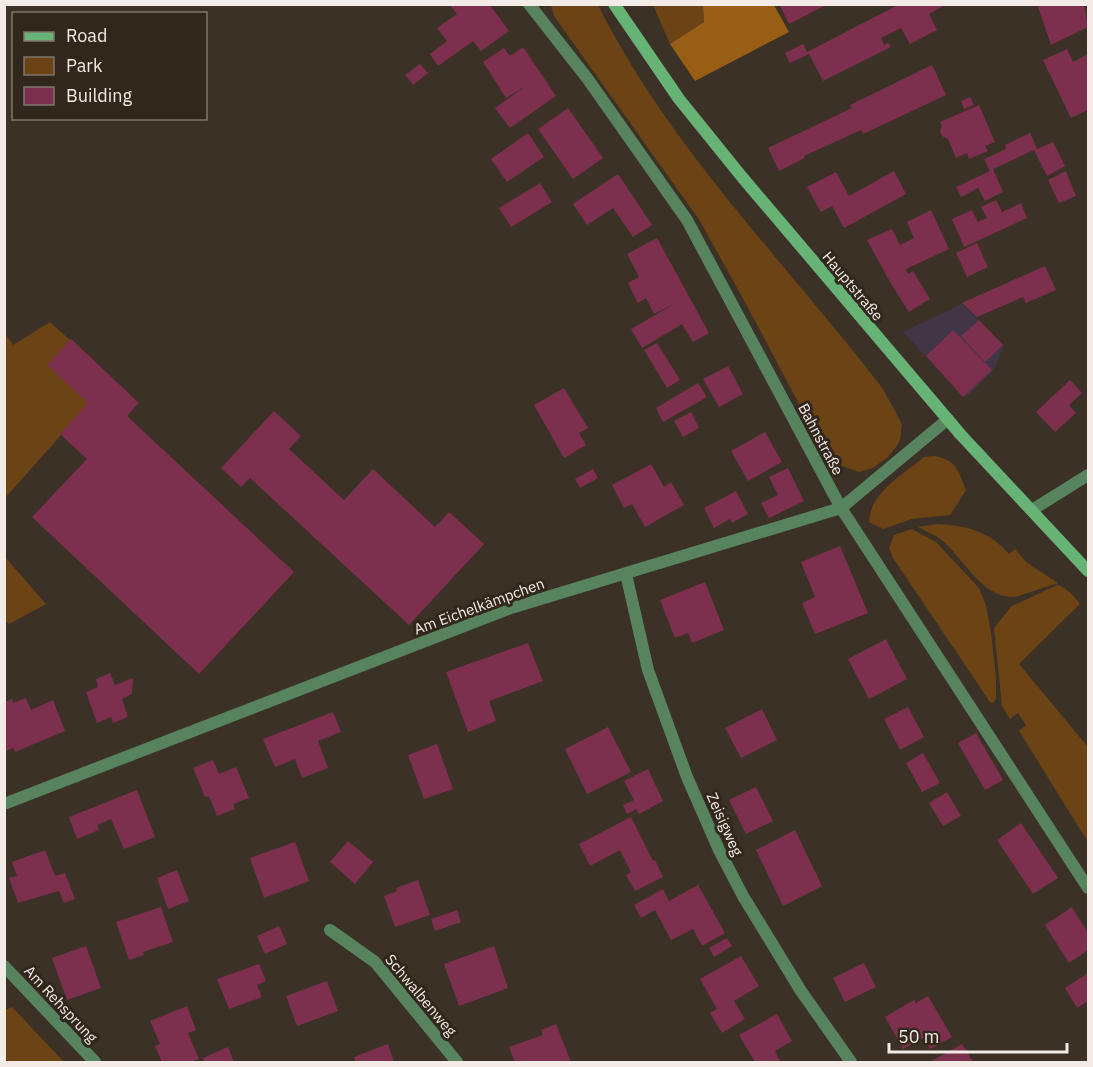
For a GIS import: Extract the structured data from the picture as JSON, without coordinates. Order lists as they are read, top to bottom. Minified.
{"streets":{"main road":["Hauptstraße"],"street":["Bahnstraße","Am Eichelkämpchen","Zeisigweg","Schwalbenweg","Am Rehsprung"]},"crossings":[["Hauptstraße","Am Eichelkämpchen"],["Bahnstraße","Am Eichelkämpchen"],["Am Eichelkämpchen","Zeisigweg"]],"legend":["Road","Park","Building"],"scale_bar":"50 m"}
